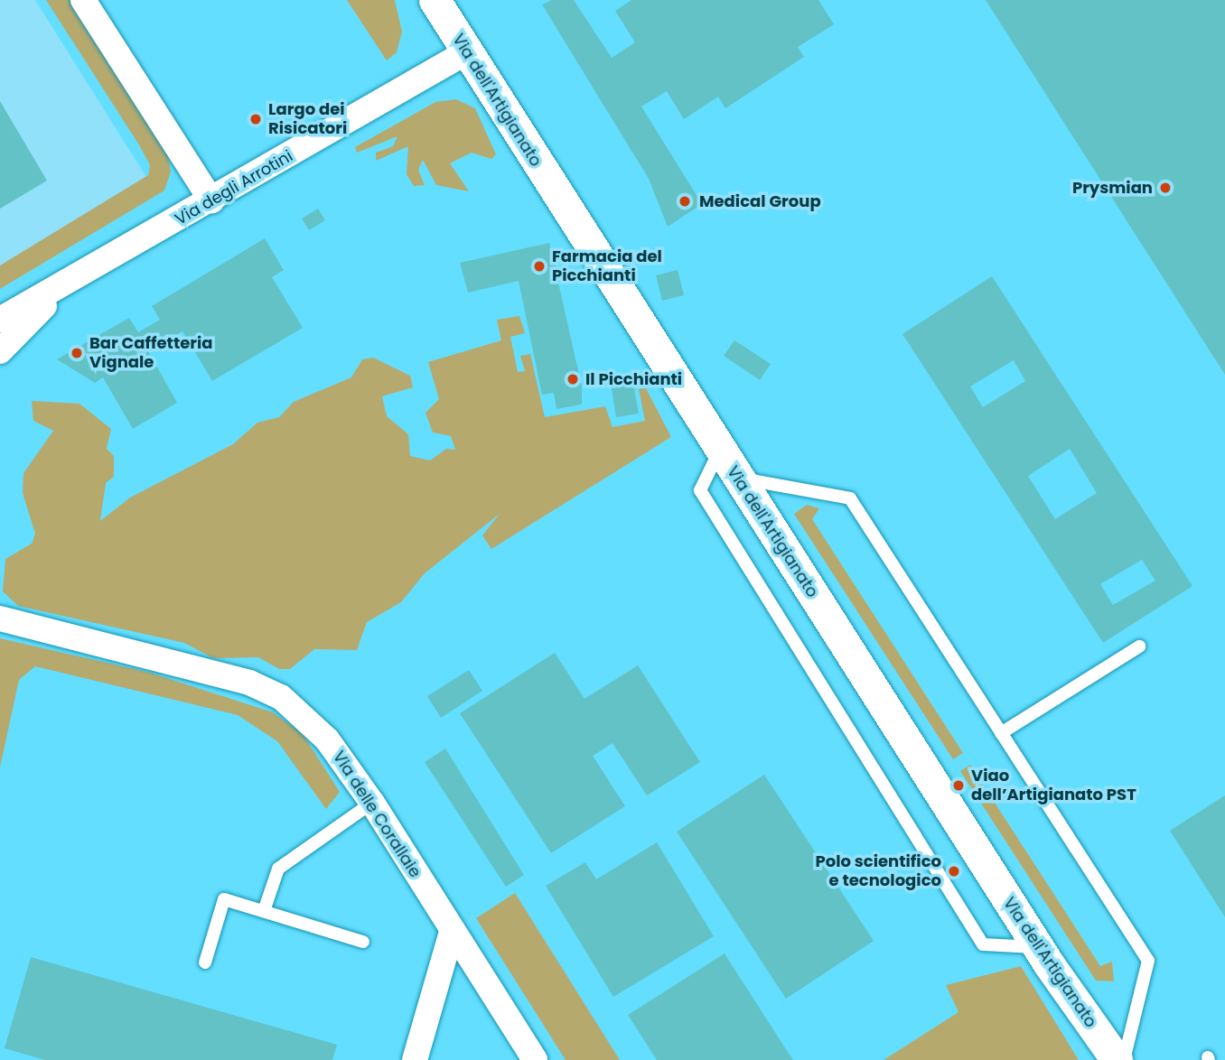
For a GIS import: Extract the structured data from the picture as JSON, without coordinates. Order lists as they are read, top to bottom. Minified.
{"streets":{"street":["Via dell'Artigianato","Via degli Arrotini","Via delle Corallaie"]},"crossings":[["Via dell'Artigianato","Via degli Arrotini"]],"places":["Largo dei Risicatori","Prysmian","Medical Group","Farmacia del Picchianti","Bar Caffetteria Vignale","Il Picchianti","Viao dell’Artigianato PST","Polo scientifico e tecnologico"]}
